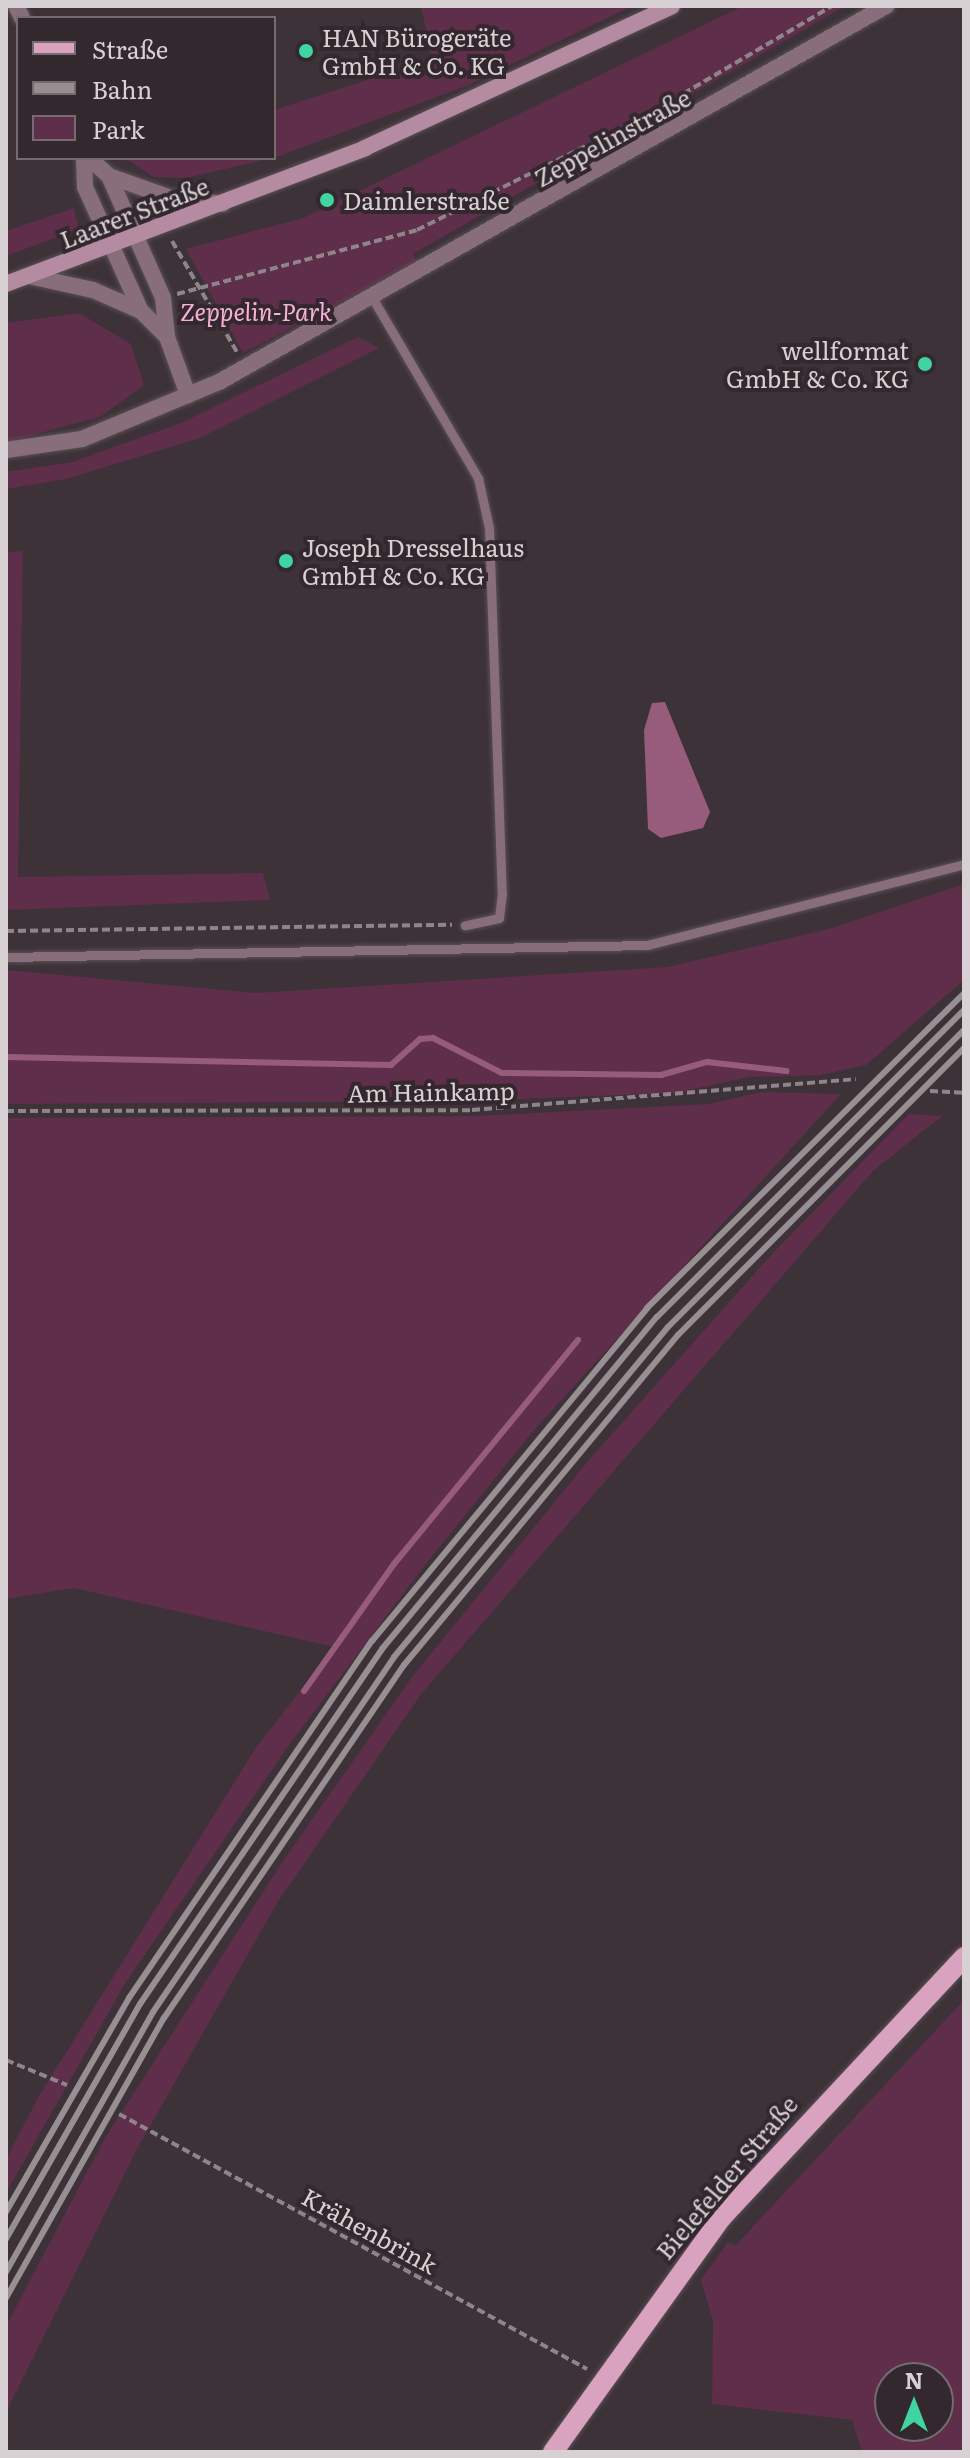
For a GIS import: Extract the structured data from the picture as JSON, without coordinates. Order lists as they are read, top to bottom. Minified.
{"streets":{"main road":["Laarer Straße","Bielefelder Straße"],"street":["Zeppelinstraße"],"path":["Am Hainkamp","Krähenbrink"]},"crossings":[["Bielefelder Straße","Krähenbrink"]],"parks":["Zeppelin-Park"],"places":["HAN Bürogeräte GmbH & Co. KG","Daimlerstraße","wellformat GmbH & Co. KG","Joseph Dresselhaus GmbH & Co. KG"],"legend":["Straße","Bahn","Park"],"north":"top"}
